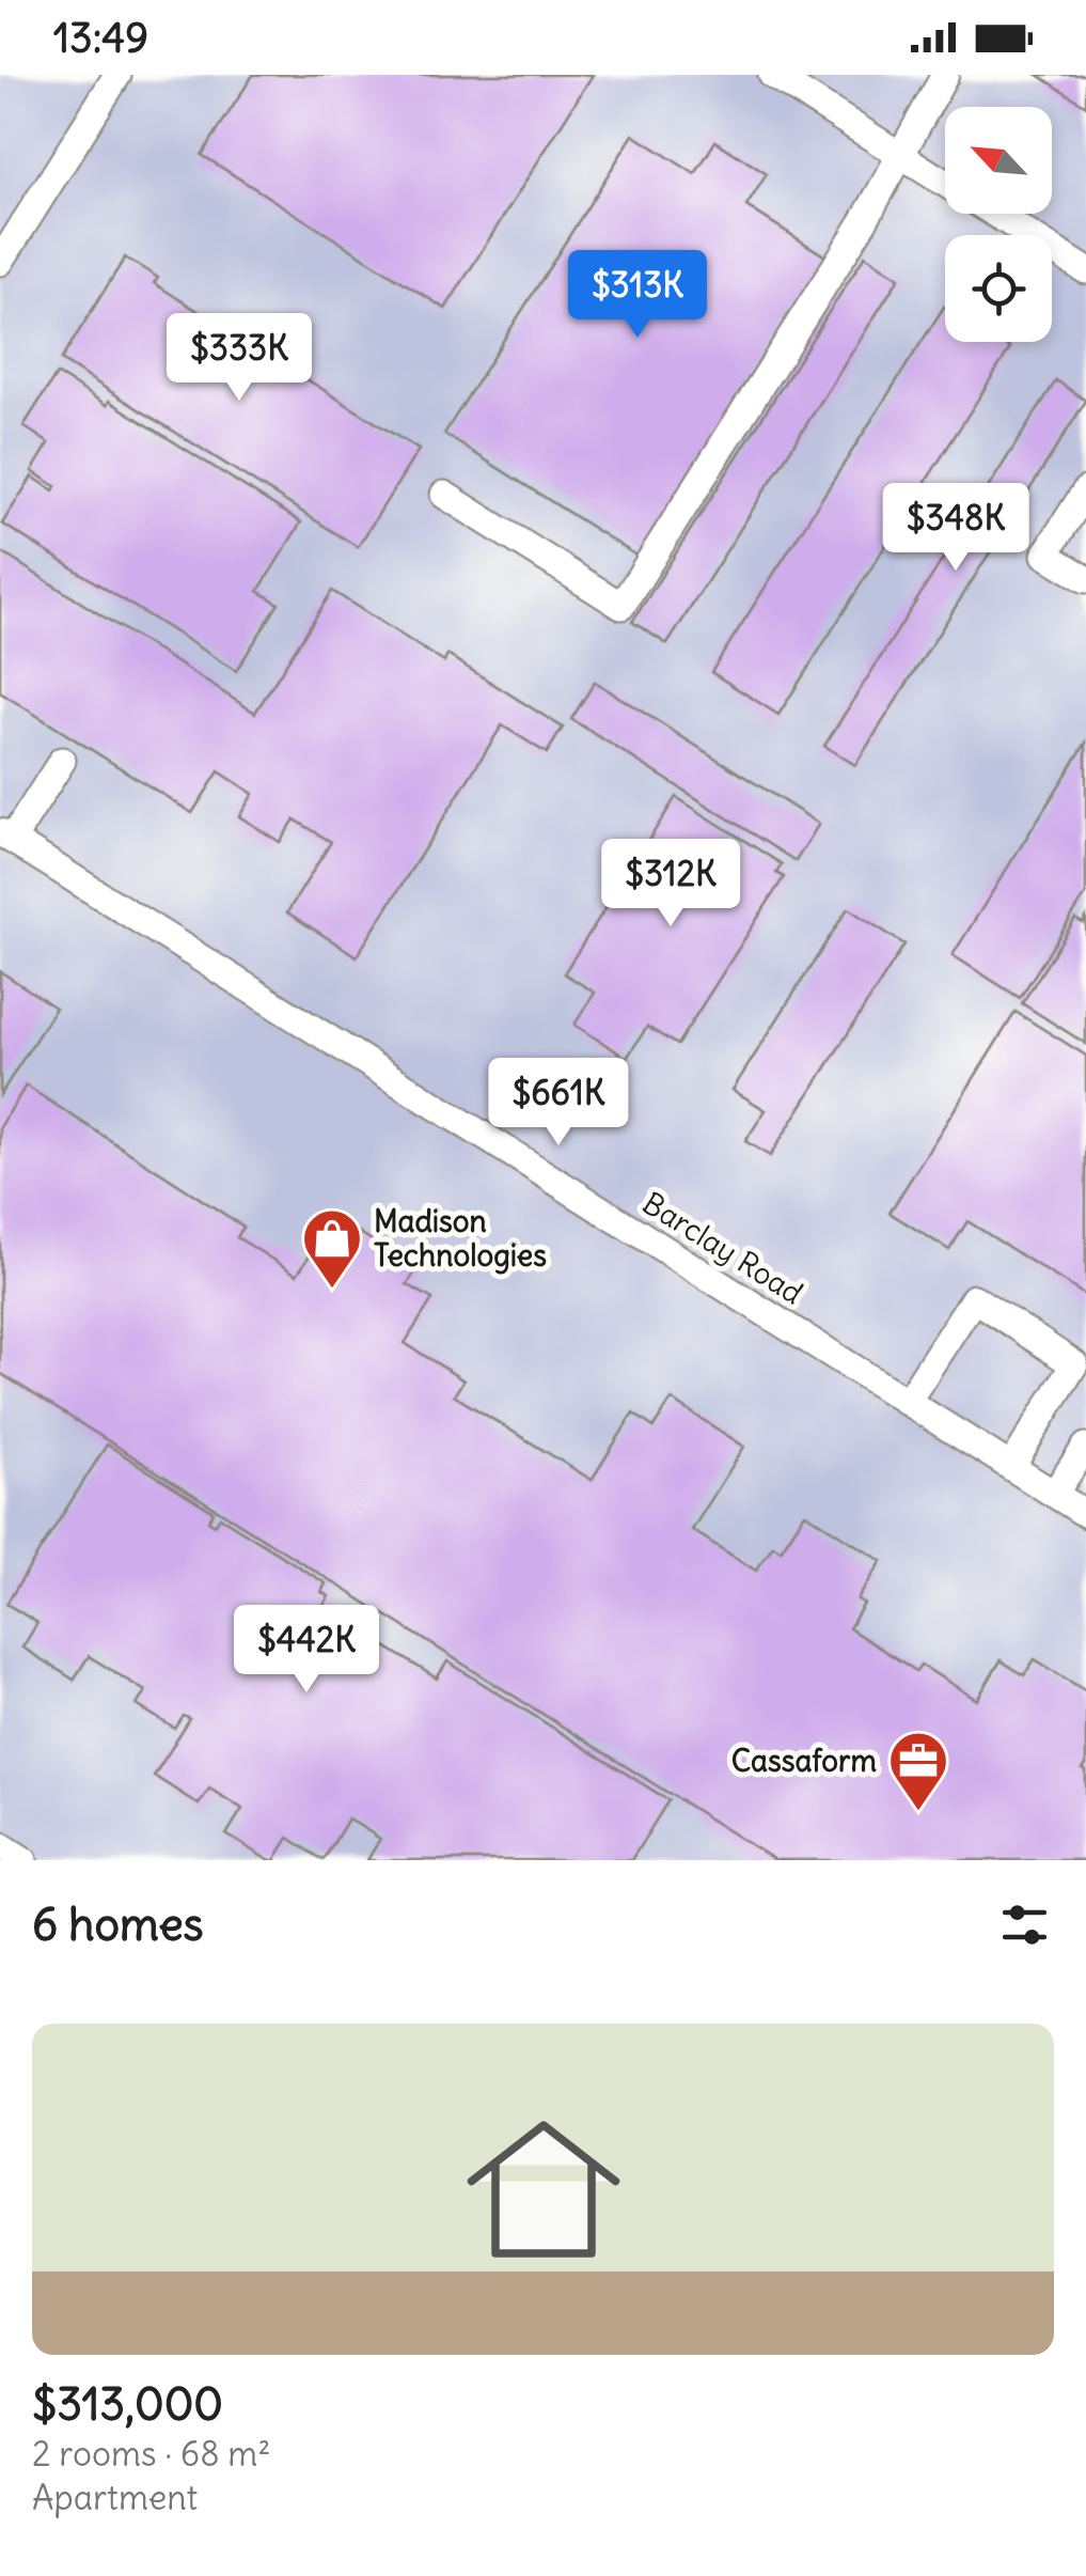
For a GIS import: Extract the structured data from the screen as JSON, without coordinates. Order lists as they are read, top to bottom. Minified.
{"streets":{"street":["Barclay Road"]},"places":{"shop":["Madison Technologies"],"office":["Cassaform"]},"north":"top left","page":{"status":"13:49","price":["$313K","$333K","$348K","$312K","$661K","$442K"],"heading":"6 homes","list":[{"name":"$313,000","note":"2 rooms · 68 m² · Apartment"}]}}
